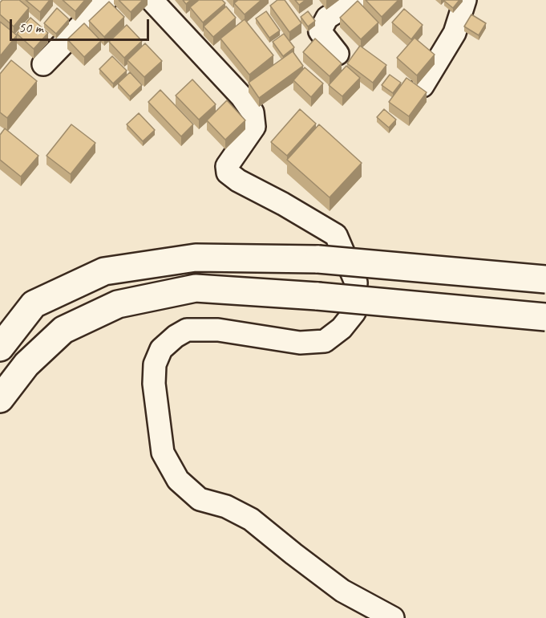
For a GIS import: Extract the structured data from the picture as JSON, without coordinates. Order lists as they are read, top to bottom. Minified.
{"scale_bar":"50 m"}
